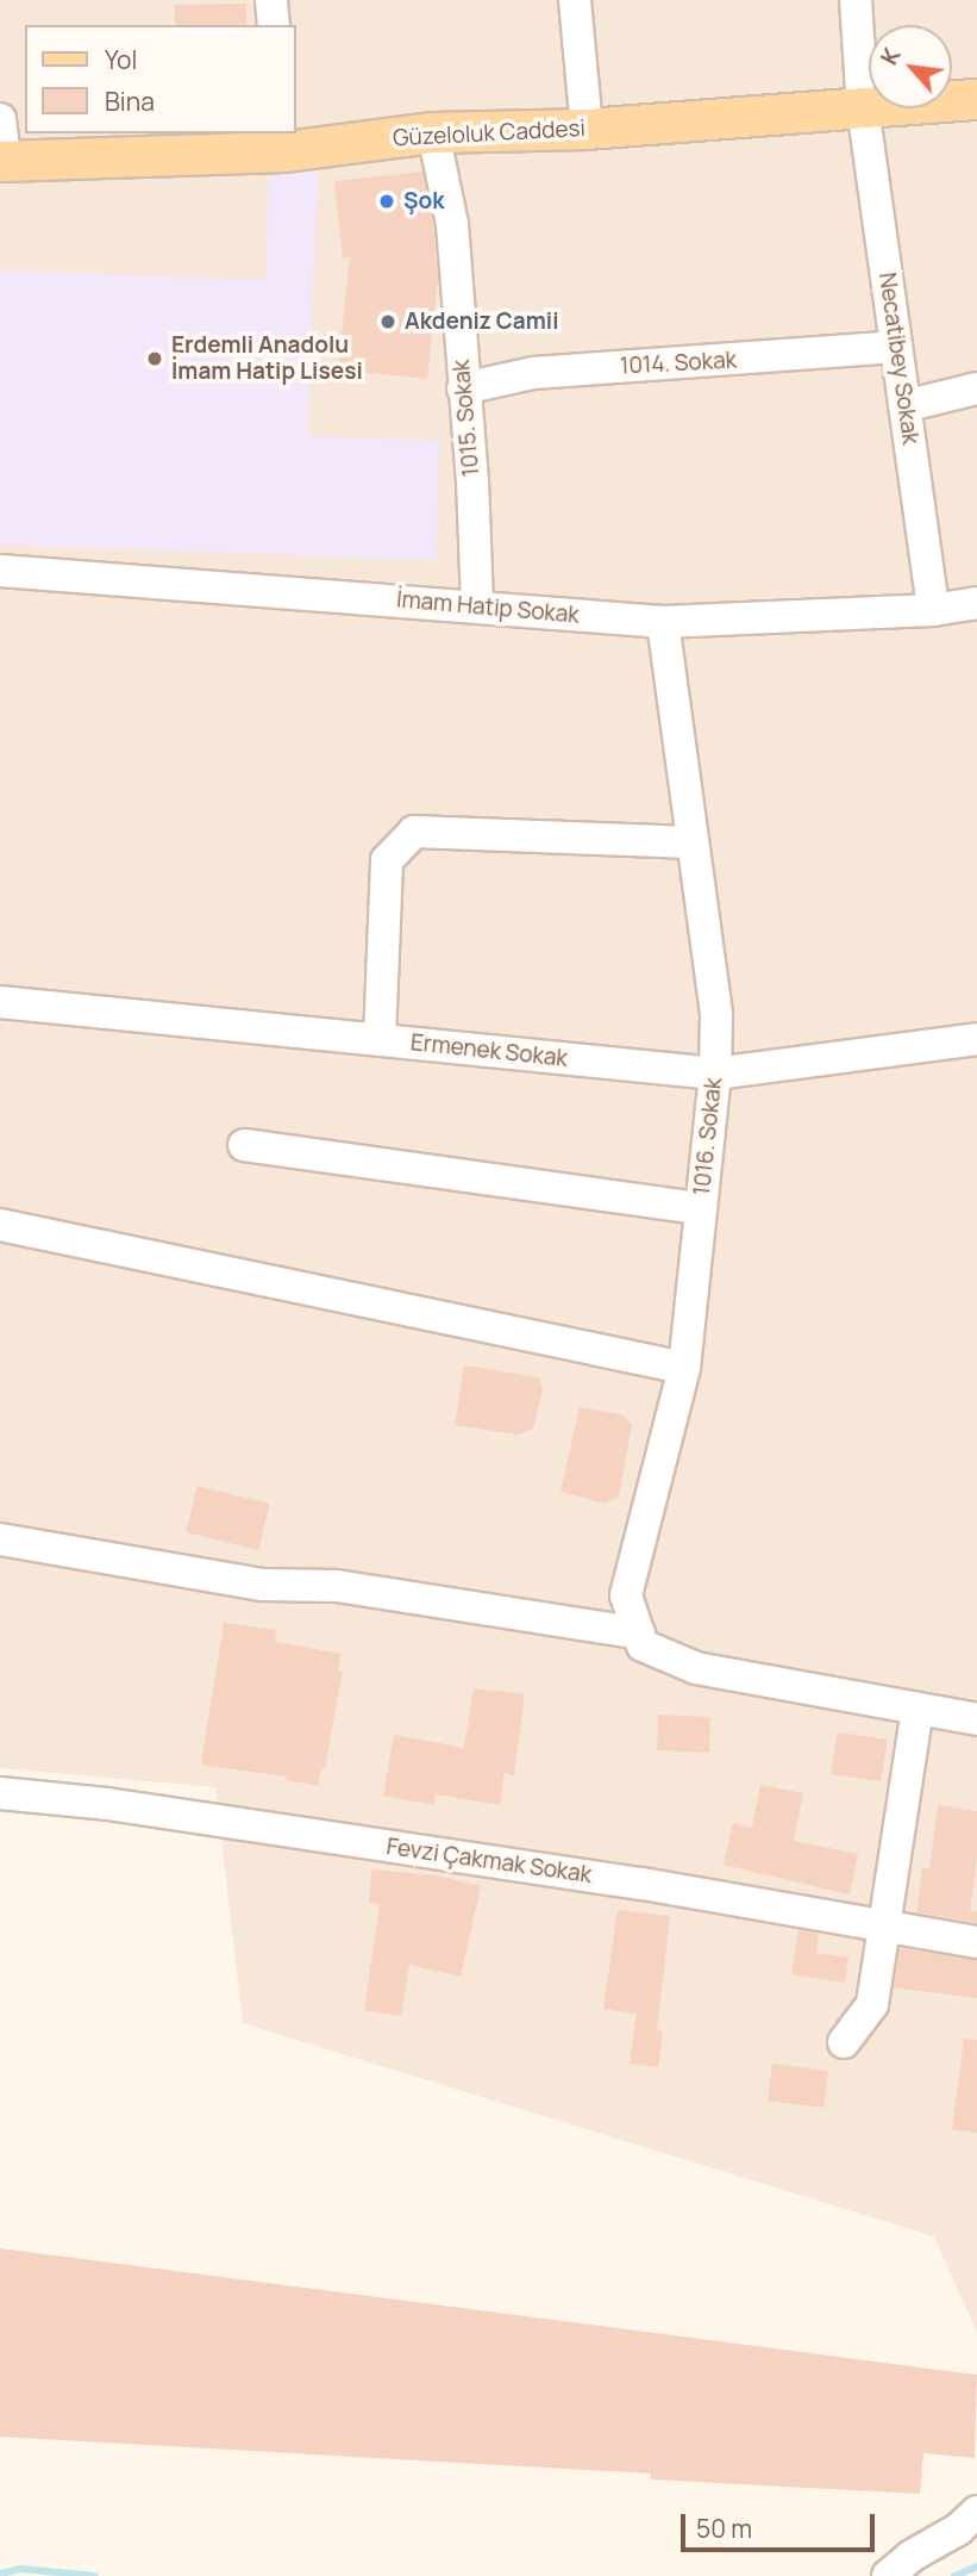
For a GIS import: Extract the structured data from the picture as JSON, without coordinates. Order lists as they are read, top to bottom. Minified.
{"streets":{"main road":["Güzeloluk Caddesi"],"street":["Necatibey Sokak","1014. Sokak","1015. Sokak","İmam Hatip Sokak","Ermenek Sokak","1016. Sokak","Fevzi Çakmak Sokak"]},"crossings":[["Güzeloluk Caddesi","Necatibey Sokak"],["Güzeloluk Caddesi","1015. Sokak"],["Necatibey Sokak","1014. Sokak"],["Necatibey Sokak","İmam Hatip Sokak"],["1014. Sokak","1015. Sokak"],["1015. Sokak","İmam Hatip Sokak"],["İmam Hatip Sokak","1016. Sokak"],["Ermenek Sokak","1016. Sokak"]],"places":["Şok","Akdeniz Camii","Erdemli Anadolu İmam Hatip Lisesi"],"legend":["Yol","Bina"],"scale_bar":"50 m","north":"top left"}
